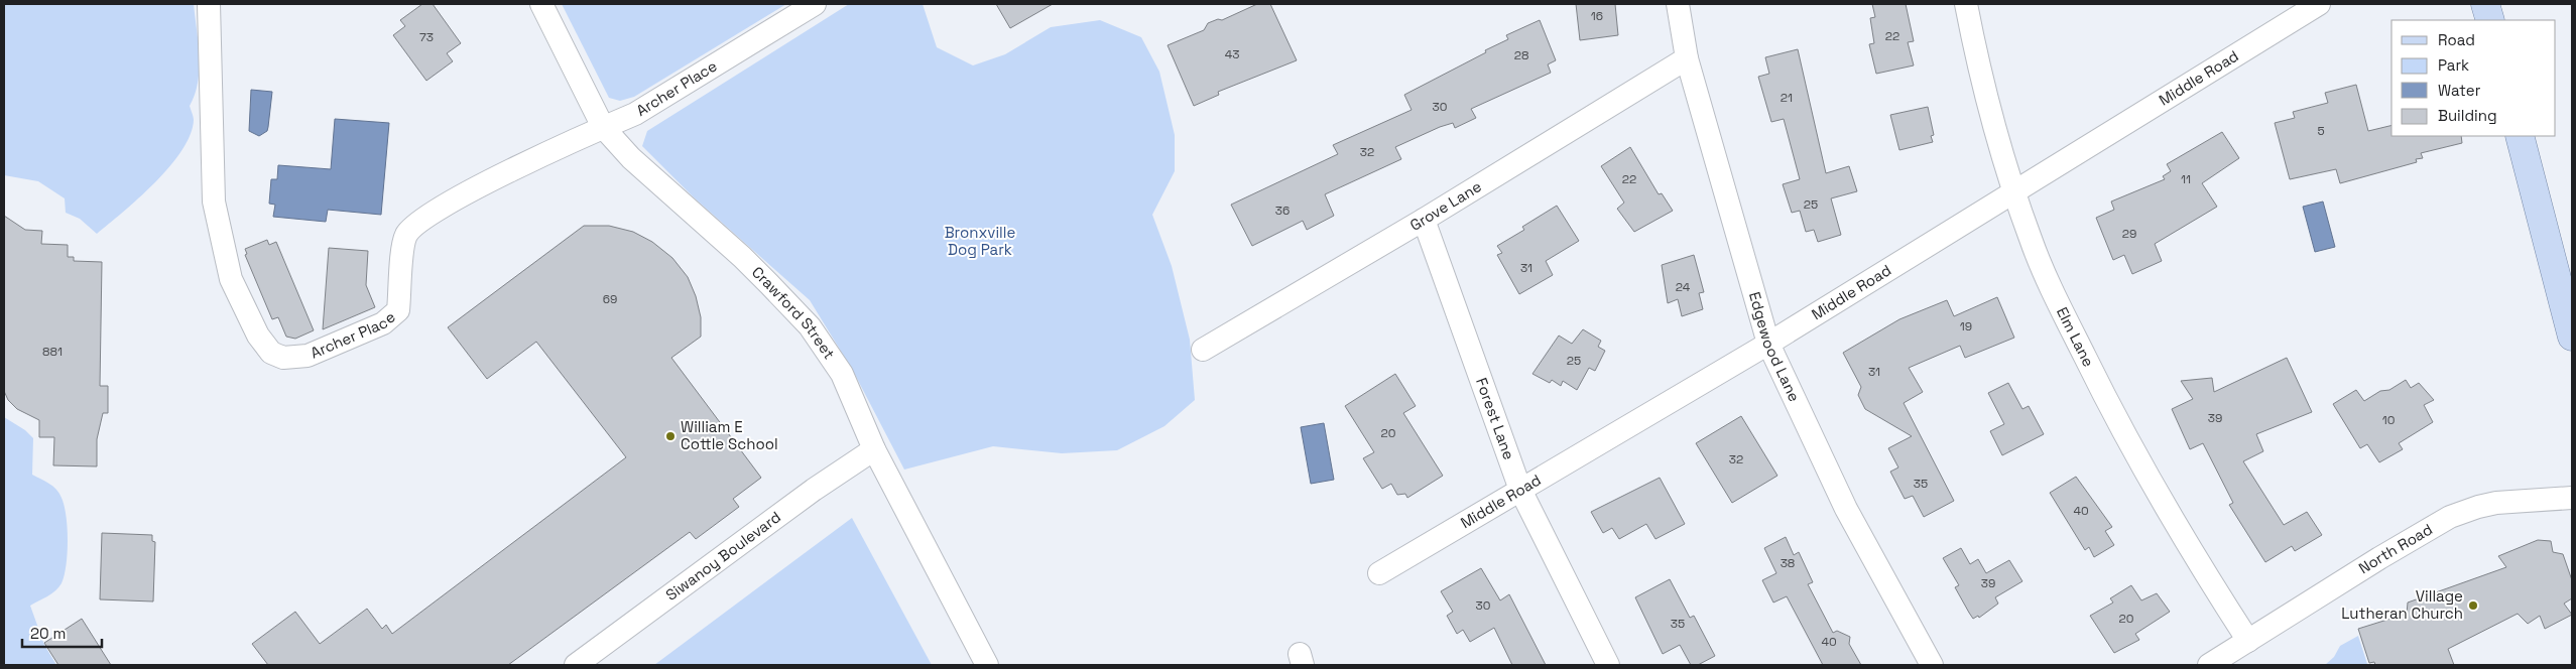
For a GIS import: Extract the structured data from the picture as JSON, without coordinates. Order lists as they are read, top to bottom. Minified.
{"streets":{"street":["Middle Road","Archer Place","Grove Lane","Crawford Street","Elm Lane","Edgewood Lane","Forest Lane","North Road","Siwanoy Boulevard"]},"crossings":[["Middle Road","Elm Lane"],["Middle Road","Edgewood Lane"],["Middle Road","Forest Lane"],["Archer Place","Crawford Street"],["Grove Lane","Edgewood Lane"],["Grove Lane","Forest Lane"],["Crawford Street","Siwanoy Boulevard"],["Elm Lane","North Road"]],"parks":["Bronxville Dog Park"],"places":["William E Cottle School","Village Lutheran Church"],"house_numbers":["16","22","73","43","28","21","30","5","32","22","11","25","36","29","31","24","69","19","881","25","31","39","10","20","32","35","40","38","39","30","20","35","40"],"legend":["Road","Park","Water","Building"],"scale_bar":"20 m"}
